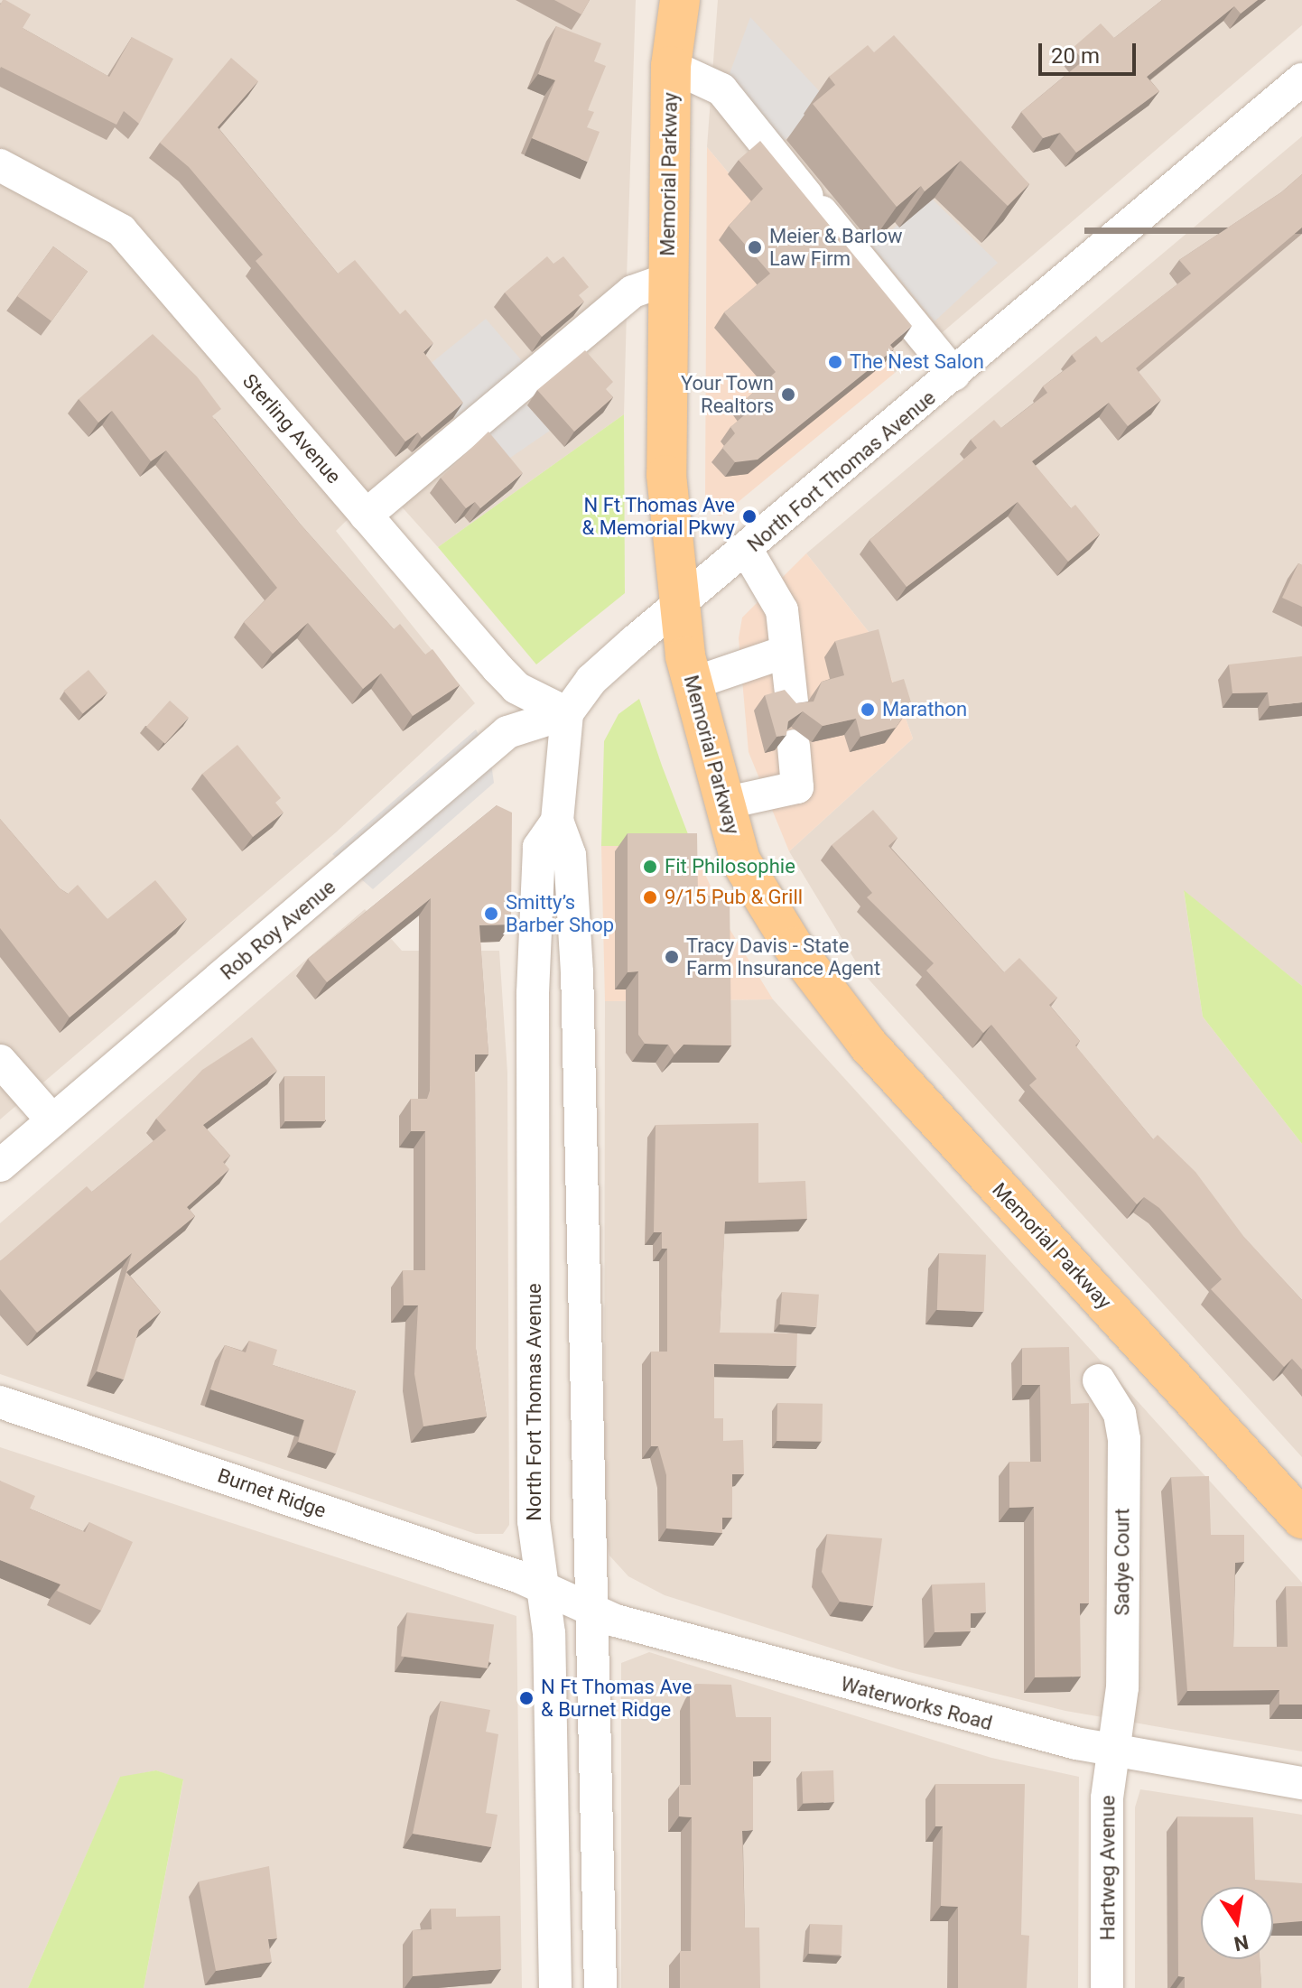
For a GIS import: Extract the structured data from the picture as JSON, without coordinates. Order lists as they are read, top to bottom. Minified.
{"streets":{"main road":["Memorial Parkway"],"street":["Sterling Avenue","North Fort Thomas Avenue","Rob Roy Avenue","Burnet Ridge","Sadye Court","Waterworks Road","Hartweg Avenue"]},"crossings":[["Memorial Parkway","North Fort Thomas Avenue"],["Sterling Avenue","North Fort Thomas Avenue"],["Sterling Avenue","Rob Roy Avenue"],["North Fort Thomas Avenue","Rob Roy Avenue"],["North Fort Thomas Avenue","Burnet Ridge"],["North Fort Thomas Avenue","Waterworks Road"],["Burnet Ridge","Waterworks Road"],["Sadye Court","Waterworks Road"],["Sadye Court","Hartweg Avenue"],["Waterworks Road","Hartweg Avenue"]],"places":["Meier & Barlow Law Firm","The Nest Salon","Your Town Realtors","N Ft Thomas Ave & Memorial Pkwy","Marathon","Fit Philosophie","9/15 Pub & Grill","Smitty’s Barber Shop","Tracy Davis - State Farm Insurance Agent","N Ft Thomas Ave & Burnet Ridge"],"scale_bar":"20 m","north":"bottom"}
